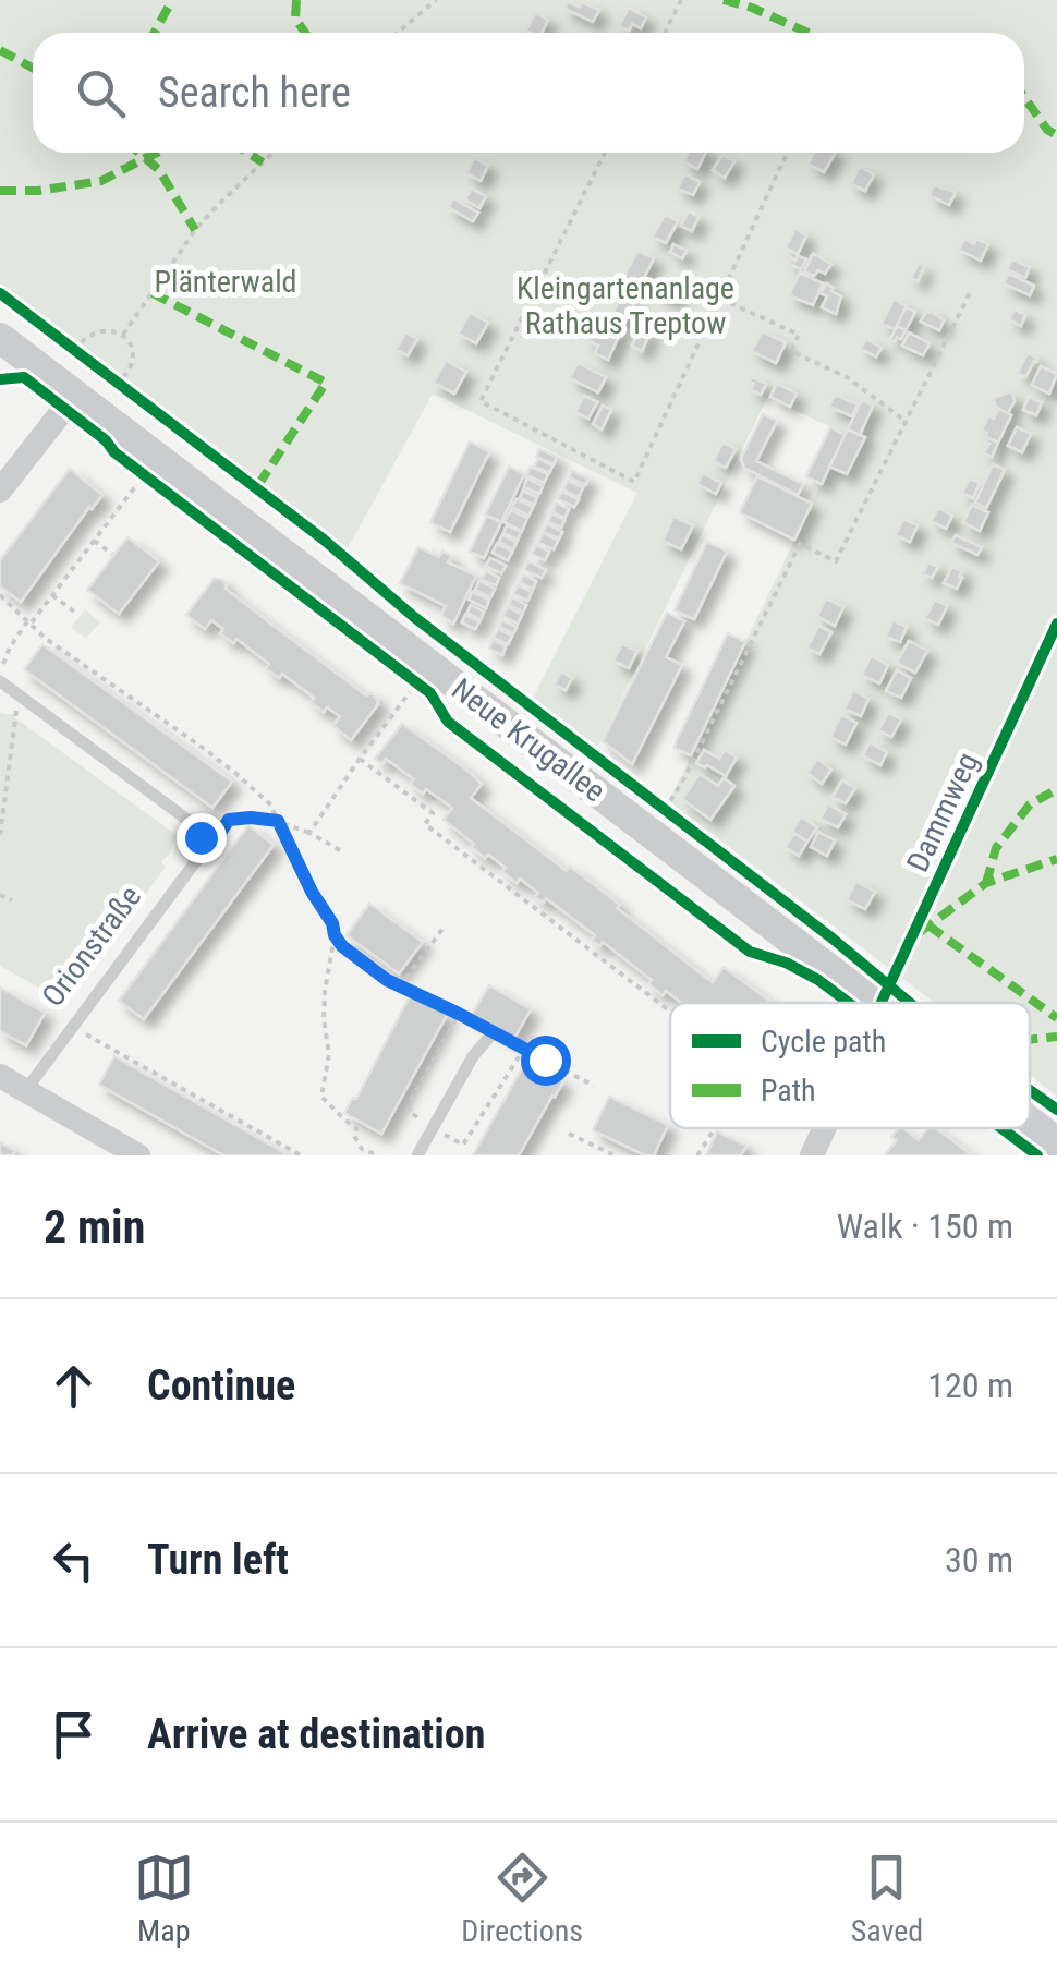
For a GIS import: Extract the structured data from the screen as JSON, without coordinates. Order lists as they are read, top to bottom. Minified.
{"streets":{"street":["Neue Krugallee","Dammweg"],"lane":["Orionstraße"]},"parks":["Plänterwald","Kleingartenanlage Rathaus Treptow"],"legend":["Cycle path","Path"],"page":{"search":"Search here","heading":["2 min","Walk · 150 m"],"list":[["Continue","120 m"],["Turn left","30 m"],"Arrive at destination"],"nav":["Map","Directions","Saved"]}}
